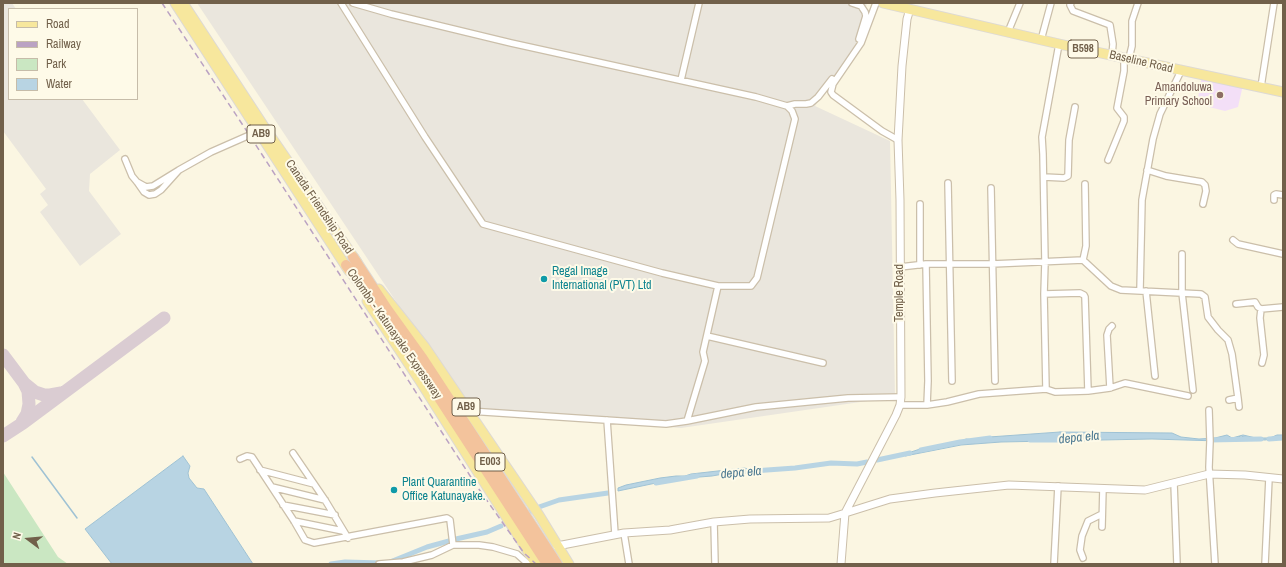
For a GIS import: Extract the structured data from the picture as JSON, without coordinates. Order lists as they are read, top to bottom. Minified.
{"streets":{"highway":["Colombo - Katunayake Expressway","E003"],"main road":["B598","Baseline Road","AB9","Canada Friendship Road"],"street":["Temple Road"]},"crossings":[["Baseline Road","Temple Road"],["Canada Friendship Road","Colombo - Katunayake Expressway"]],"water":["depa ela"],"places":["Amandoluwa Primary School","Regal Image International (PVT) Ltd","Plant Quarantine Office Katunayake."],"legend":["Road","Railway","Park","Water"],"north":"left"}
